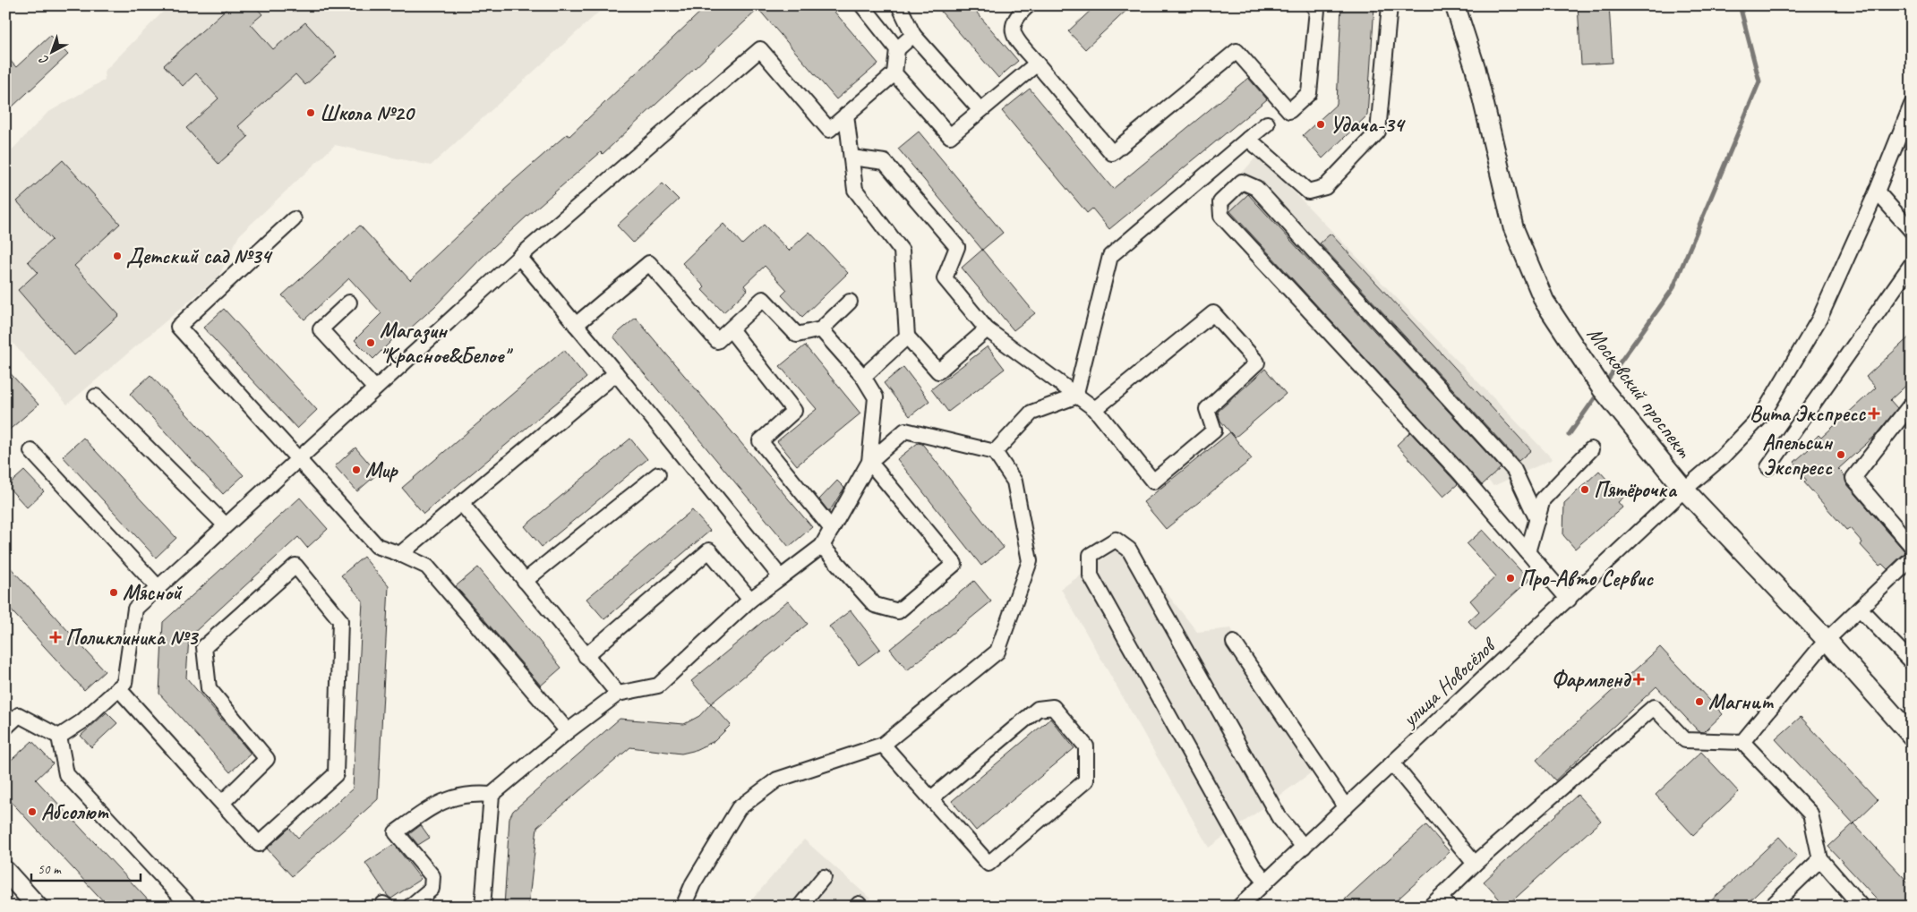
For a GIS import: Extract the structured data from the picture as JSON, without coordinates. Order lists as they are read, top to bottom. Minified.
{"streets":{"main road":["Московский проспект"],"street":["улица Новосёлов"]},"crossings":[["Московский проспект","улица Новосёлов"]],"places":{"other":["Школа №20","Удача-34","Детский сад №34","Магазин \"Красное&Белое\"","Апельсин Экспресс","Мир","Пятёрочка","Про-Авто Сервис","Мясной","Магнит","Абсолют"],"health":["Вита Экспресс","Поликлиника №3","Фармленд"]},"scale_bar":"50 m","north":"bottom left"}
